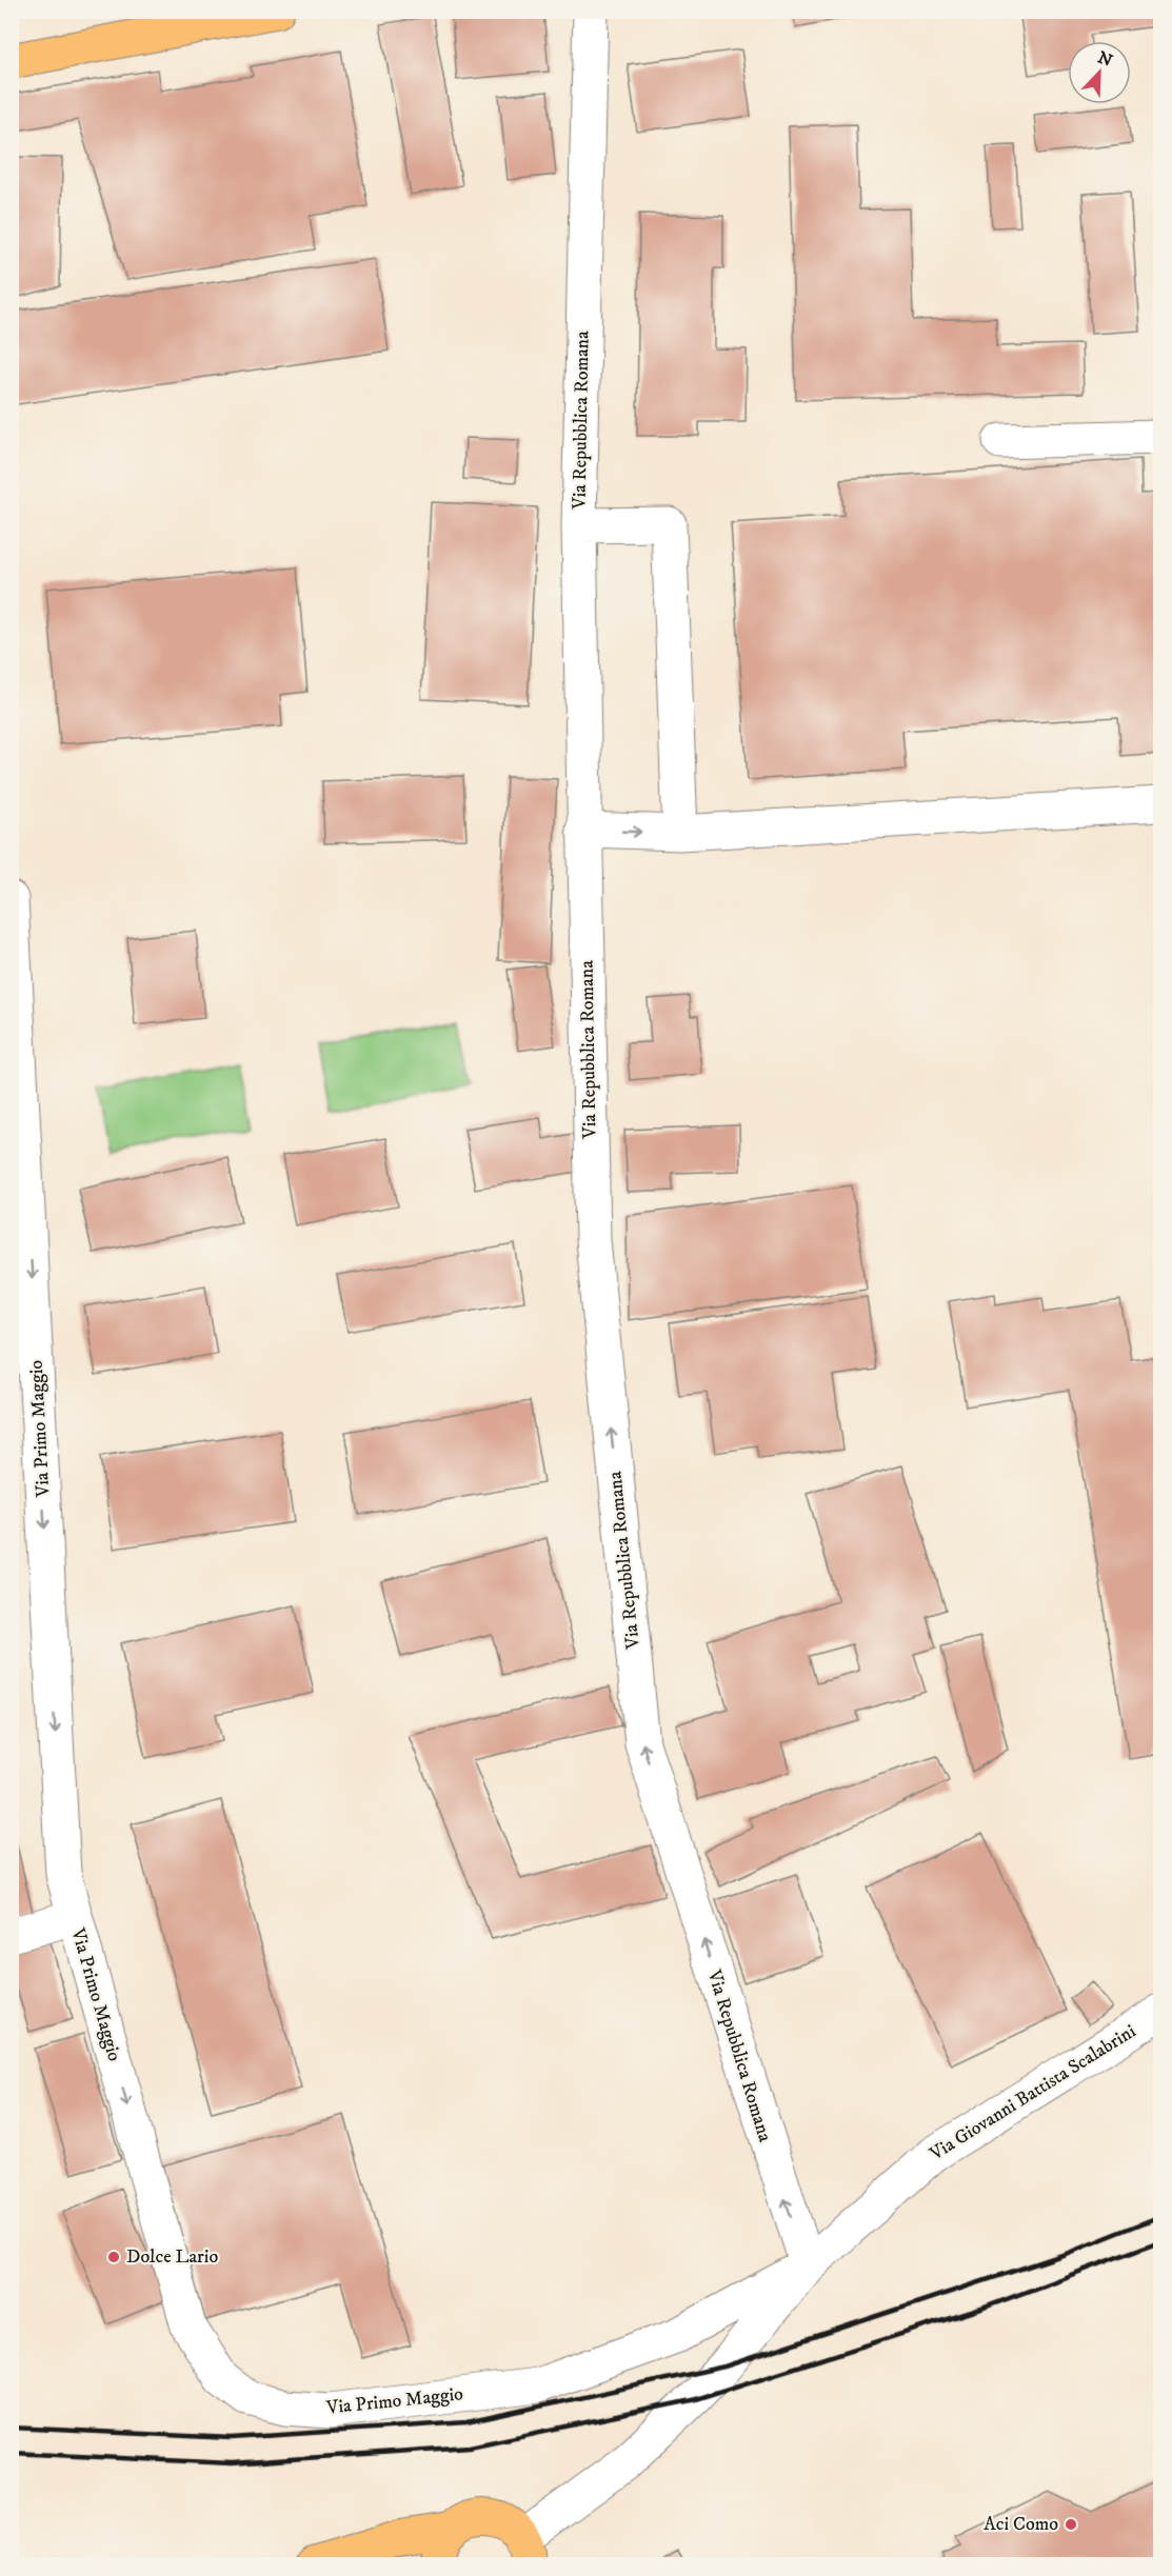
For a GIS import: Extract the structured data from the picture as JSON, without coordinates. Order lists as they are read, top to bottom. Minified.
{"streets":{"street":["Via Repubblica Romana","Via Primo Maggio","Via Giovanni Battista Scalabrini"]},"crossings":[["Via Repubblica Romana","Via Primo Maggio"],["Via Repubblica Romana","Via Giovanni Battista Scalabrini"],["Via Primo Maggio","Via Giovanni Battista Scalabrini"]],"one_way":["Via Repubblica Romana"],"places":["Dolce Lario","Aci Como"],"north":"top right"}
